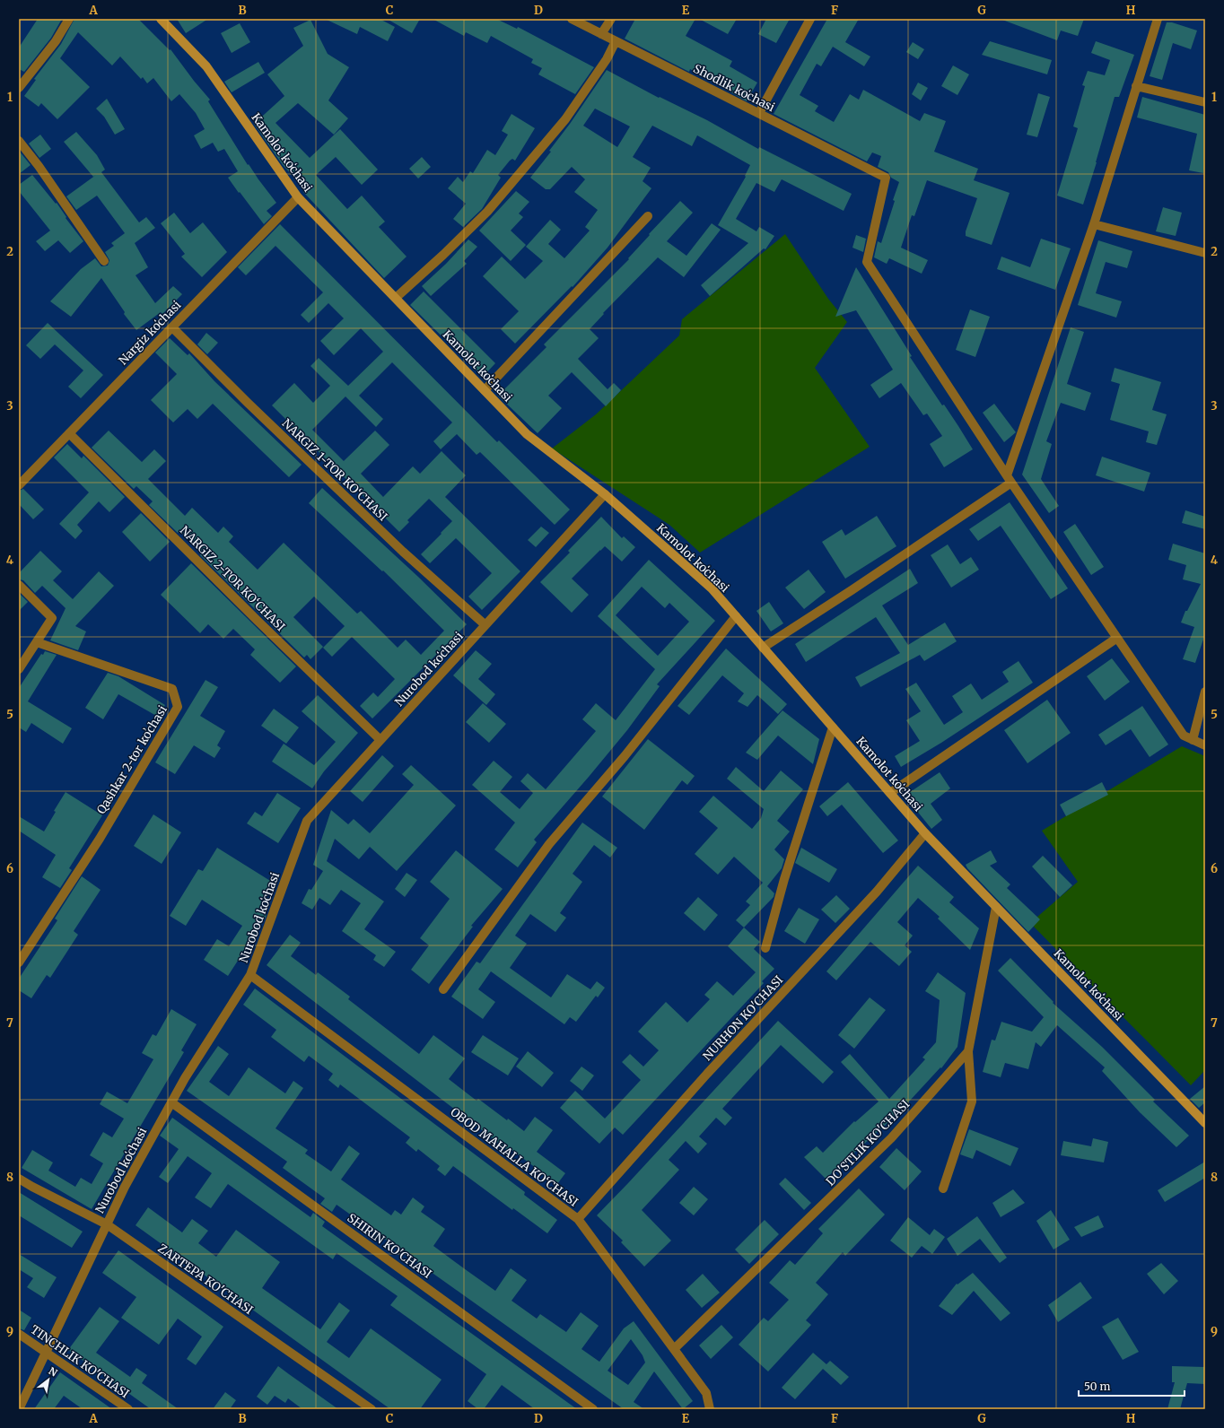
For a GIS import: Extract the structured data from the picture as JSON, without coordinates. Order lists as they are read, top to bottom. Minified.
{"streets":{"street":["Shodlik koʻchasi","Kamolot koʻchasi","Nargiz koʻchasi","NARGIZ 1-TOR KO‘CHASI","NARGIZ 2-TOR KO‘CHASI","Nurobod koʻchasi","Qashkar 2-tor koʼchasi","NURHON KO'CHASI","DO'STLIK KO'CHASI","OBOD MAHALLA KO‘CHASI","SHIRIN KO'CHASI","ZARTEPA KO'CHASI","TINCHLIK KO'CHASI"]},"crossings":[["Kamolot koʻchasi","Nargiz koʻchasi"],["Kamolot koʻchasi","Nurobod koʻchasi"],["Kamolot koʻchasi","NURHON KO'CHASI"],["Nargiz koʻchasi","NARGIZ 1-TOR KO‘CHASI"],["Nargiz koʻchasi","NARGIZ 2-TOR KO‘CHASI"],["NARGIZ 1-TOR KO‘CHASI","Nurobod koʻchasi"],["NARGIZ 2-TOR KO‘CHASI","Nurobod koʻchasi"],["Nurobod koʻchasi","OBOD MAHALLA KO‘CHASI"],["Nurobod koʻchasi","SHIRIN KO'CHASI"],["Nurobod koʻchasi","ZARTEPA KO'CHASI"],["Nurobod koʻchasi","TINCHLIK KO'CHASI"],["NURHON KO'CHASI","OBOD MAHALLA KO‘CHASI"],["DO'STLIK KO'CHASI","OBOD MAHALLA KO‘CHASI"]],"scale_bar":"50 m","north":"top right","grid":{"columns":["A","B","C","D","E","F","G","H"],"rows":["1","2","3","4","5","6","7","8","9"]}}
